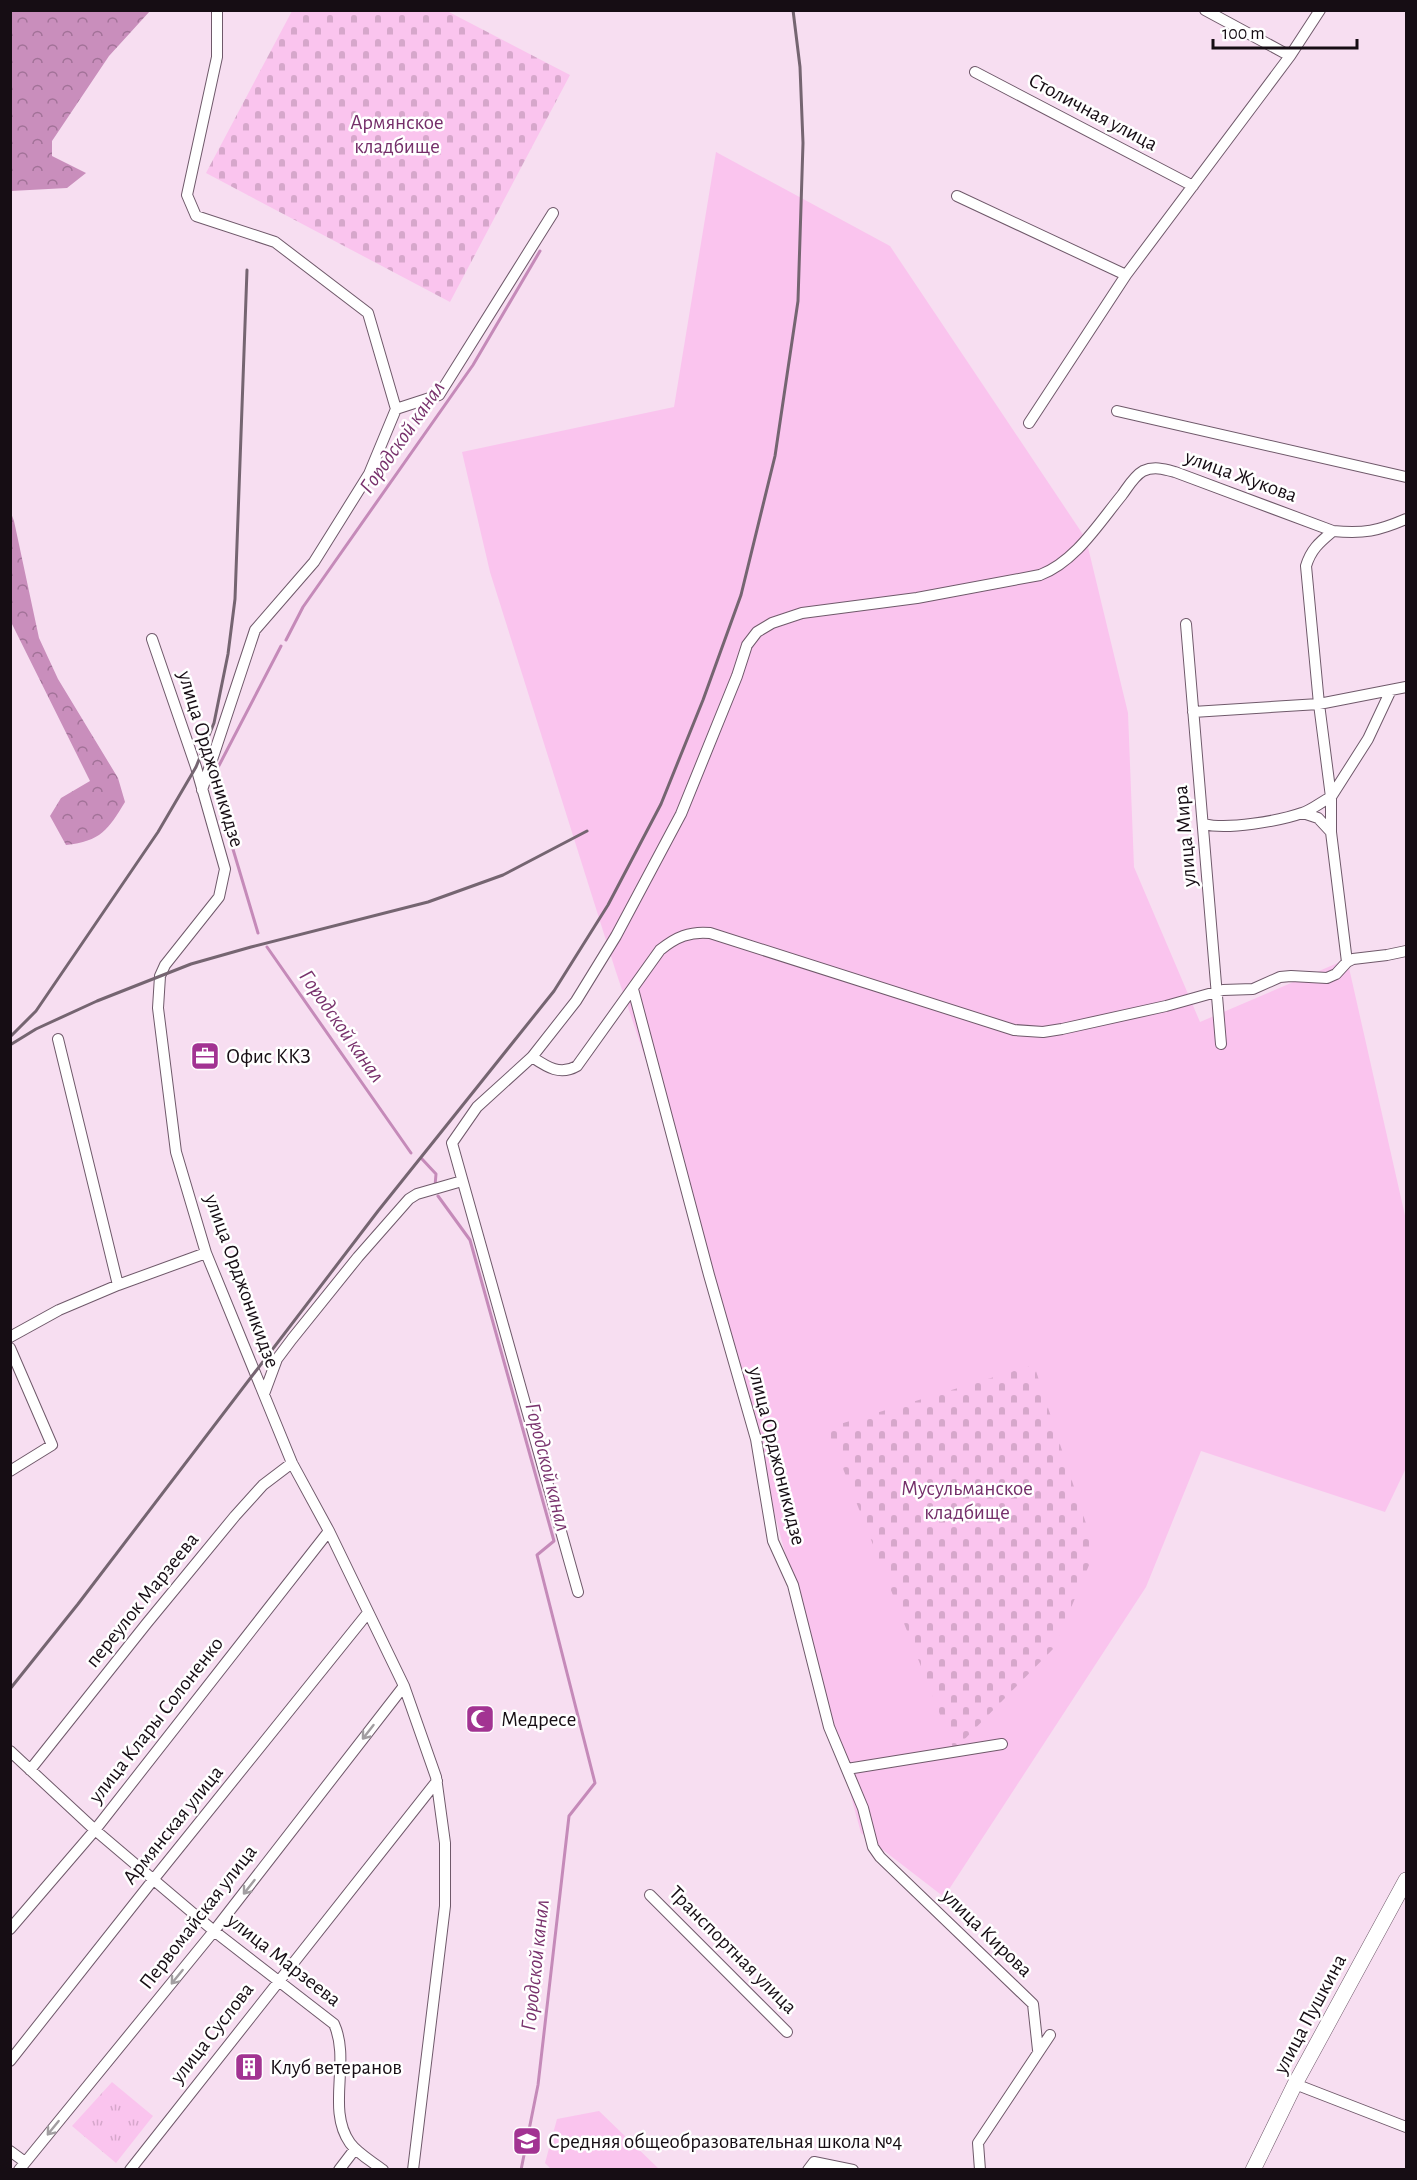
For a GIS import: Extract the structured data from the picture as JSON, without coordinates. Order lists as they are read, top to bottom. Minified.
{"streets":{"street":["Столичная улица","улица Жукова","улица Орджоникидзе","улица Мира","переулок Марзеева","улица Клары Солоненко","Армянская улица","Первомайская улица","улица Кирова","Транспортная улица","улица Марзеева","улица Пушкина","улица Суслова"]},"crossings":[["улица Орджоникидзе","переулок Марзеева"],["улица Орджоникидзе","улица Клары Солоненко"],["улица Орджоникидзе","Армянская улица"],["улица Орджоникидзе","Первомайская улица"],["улица Орджоникидзе","улица Кирова"],["улица Орджоникидзе","улица Суслова"],["переулок Марзеева","улица Марзеева"],["улица Клары Солоненко","улица Марзеева"],["Армянская улица","улица Марзеева"],["Первомайская улица","улица Марзеева"],["улица Марзеева","улица Суслова"]],"one_way":["Первомайская улица"],"water":["Городской канал"],"parks":["Армянское кладбище","Мусульманское кладбище"],"places":{"office":["Офис ККЗ"],"mosque":["Медресе"],"building":["Клуб ветеранов"],"school or university":["Средняя общеобразовательная школа №4"]},"scale_bar":"100 m"}
